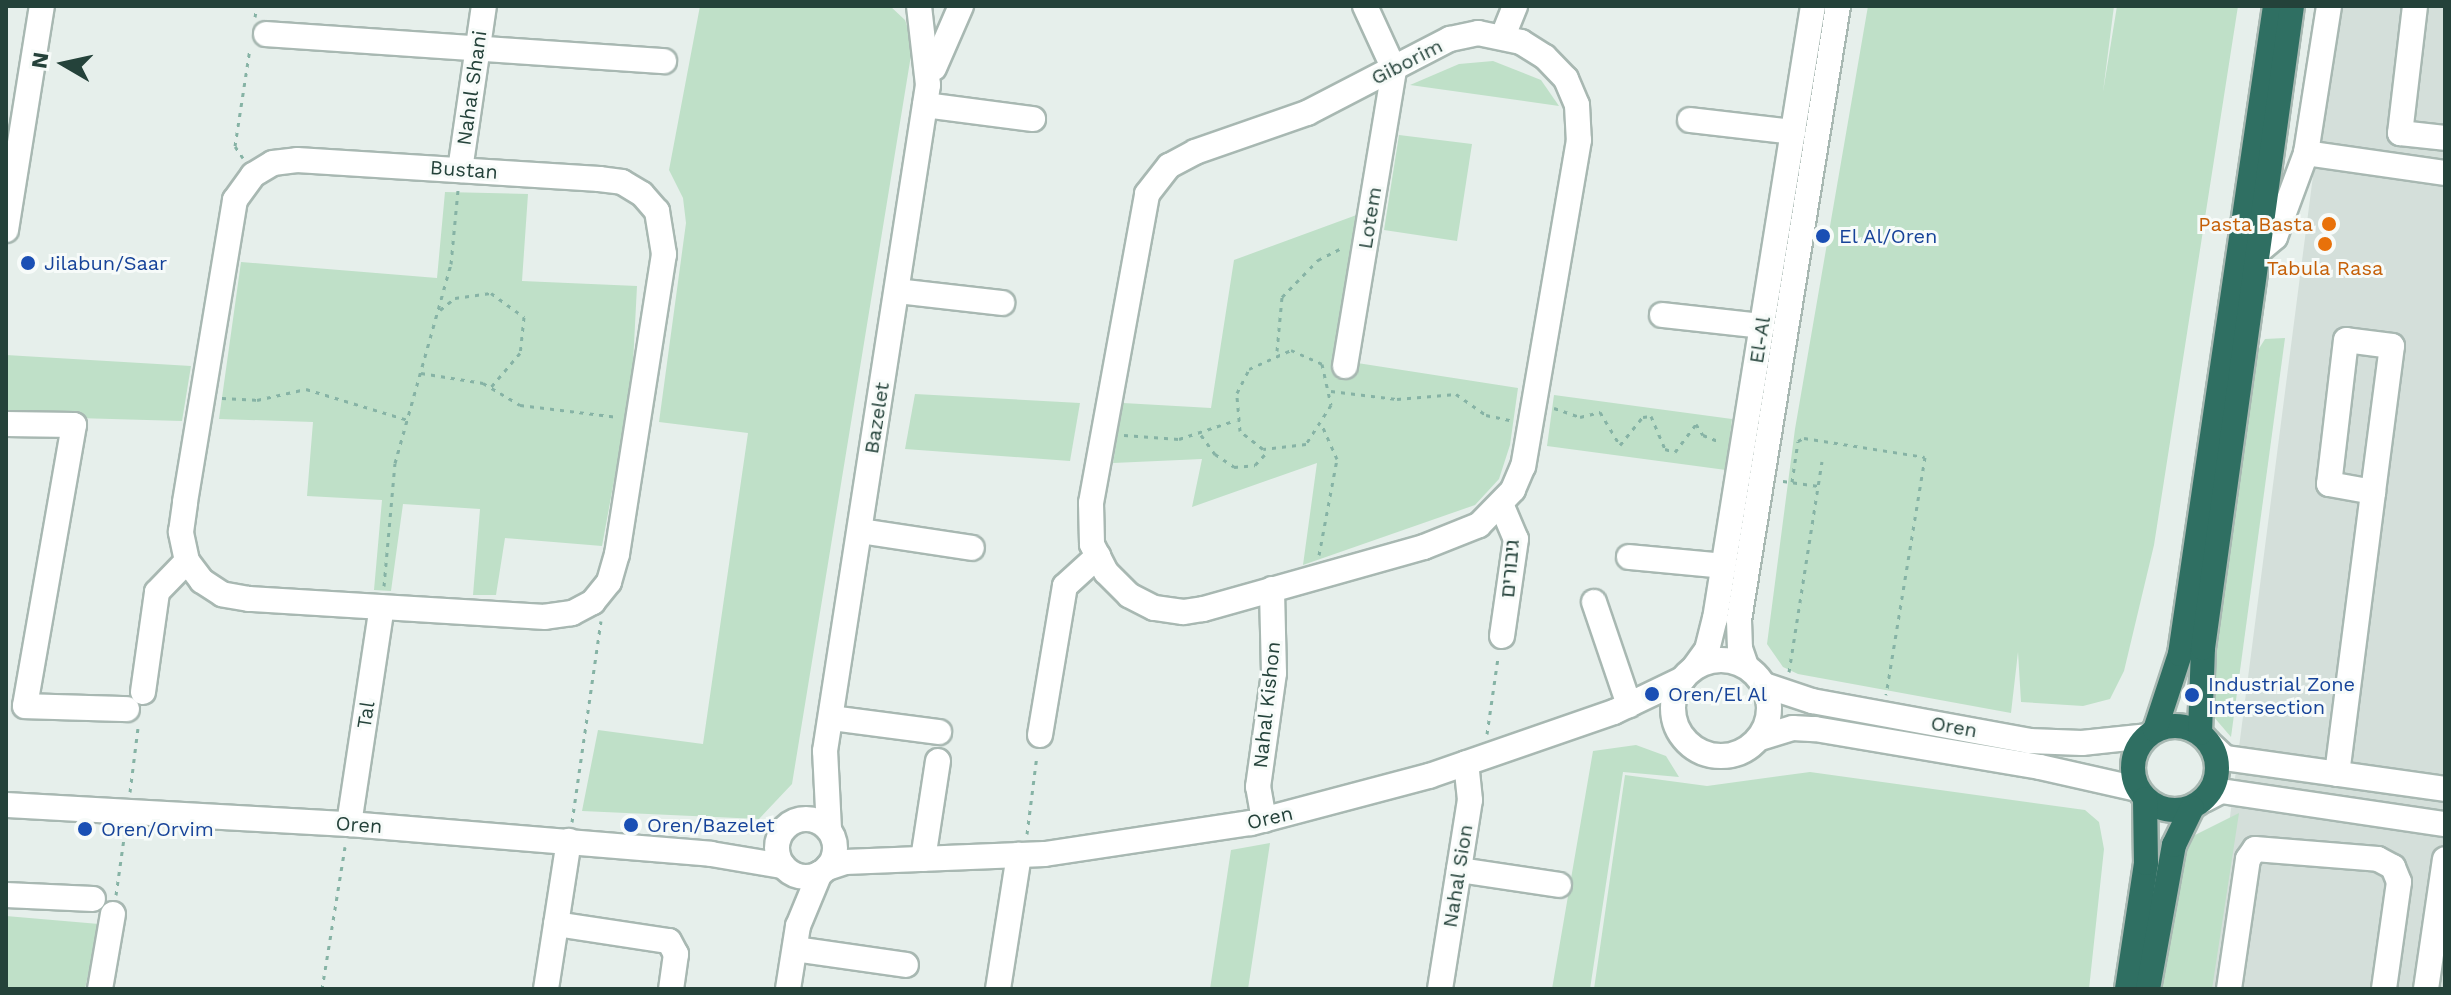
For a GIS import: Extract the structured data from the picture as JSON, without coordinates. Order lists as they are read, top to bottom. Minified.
{"streets":{"street":["Giborim","Nahal Shani","Bustan","Lotem","El-Al","Bazelet","גיבורים","Nahal Kishon","Tal","Oren","Nahal Sion"]},"crossings":[["Giborim","Lotem"],["Giborim","גיבורים"],["Giborim","Nahal Kishon"],["Nahal Shani","Bustan"],["El-Al","Oren"],["Bazelet","Oren"],["Nahal Kishon","Oren"],["Tal","Oren"],["Oren","Nahal Sion"]],"places":["Pasta Basta","El Al/Oren","Tabula Rasa","Jilabun/Saar","Oren/El Al","Industrial Zone Intersection","Oren/Bazelet","Oren/Orvim"],"north":"left"}
